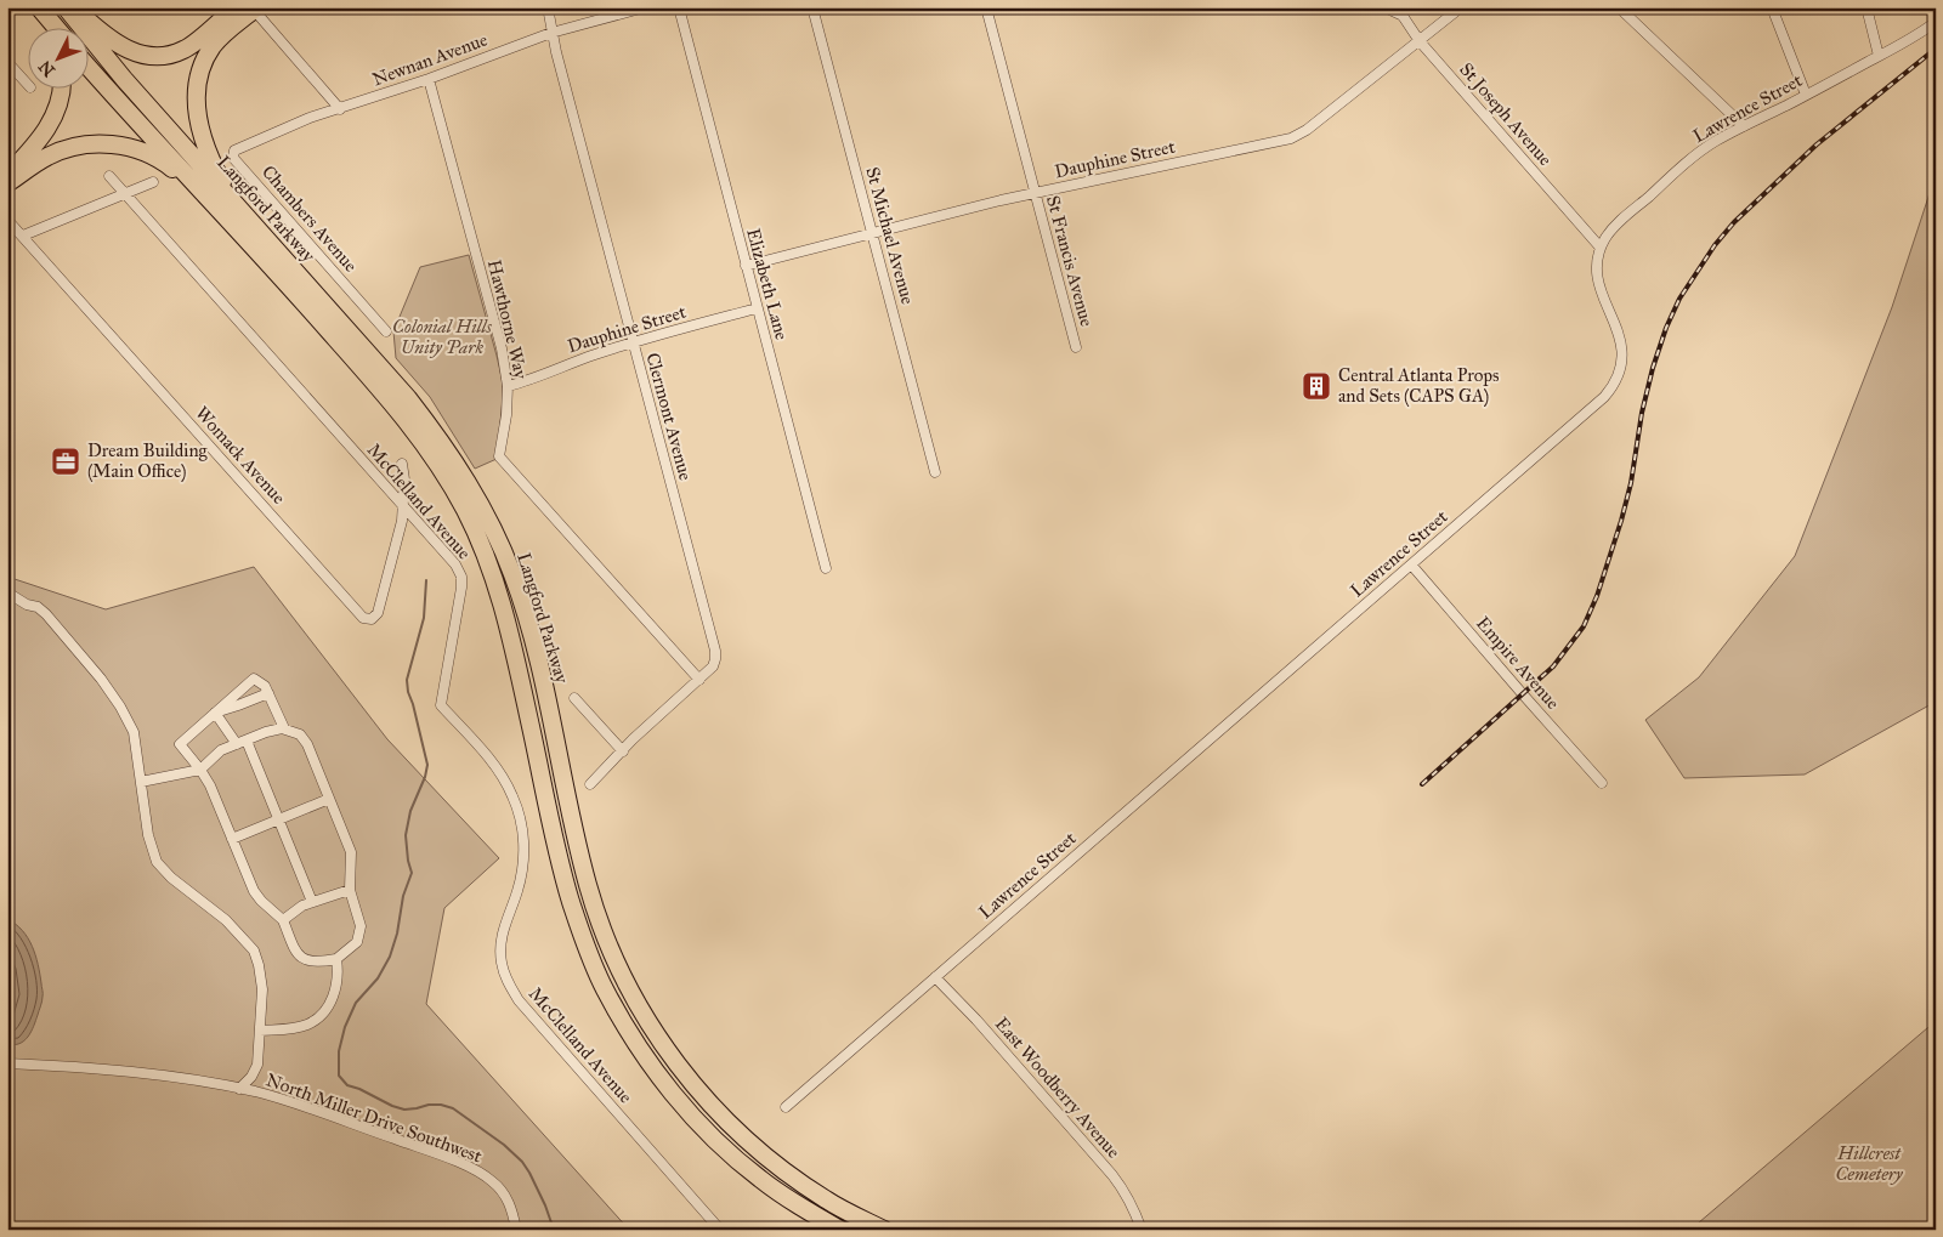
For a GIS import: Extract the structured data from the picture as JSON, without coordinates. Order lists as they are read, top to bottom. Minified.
{"streets":{"highway":["Langford Parkway"],"street":["Newnan Avenue","Lawrence Street","St Joseph Avenue","Dauphine Street","Chambers Avenue","St Michael Avenue","St Francis Avenue","Elizabeth Lane","Hawthorne Way","Clermont Avenue","Womack Avenue","McClelland Avenue","Empire Avenue","East Woodberry Avenue","North Miller Drive Southwest"]},"crossings":[["Newnan Avenue","Chambers Avenue"],["Newnan Avenue","Hawthorne Way"],["Newnan Avenue","Clermont Avenue"],["Lawrence Street","St Joseph Avenue"],["Lawrence Street","Empire Avenue"],["Lawrence Street","East Woodberry Avenue"],["St Joseph Avenue","Dauphine Street"],["Dauphine Street","St Michael Avenue"],["Dauphine Street","St Francis Avenue"],["Dauphine Street","Elizabeth Lane"],["Dauphine Street","Hawthorne Way"],["Dauphine Street","Clermont Avenue"],["Hawthorne Way","Clermont Avenue"],["Womack Avenue","McClelland Avenue"]],"parks":["Colonial Hills Unity Park","Hillcrest Cemetery"],"places":{"building":["Central Atlanta Props and Sets (CAPS GA)"],"office":["Dream Building (Main Office)"]},"north":"bottom left"}
